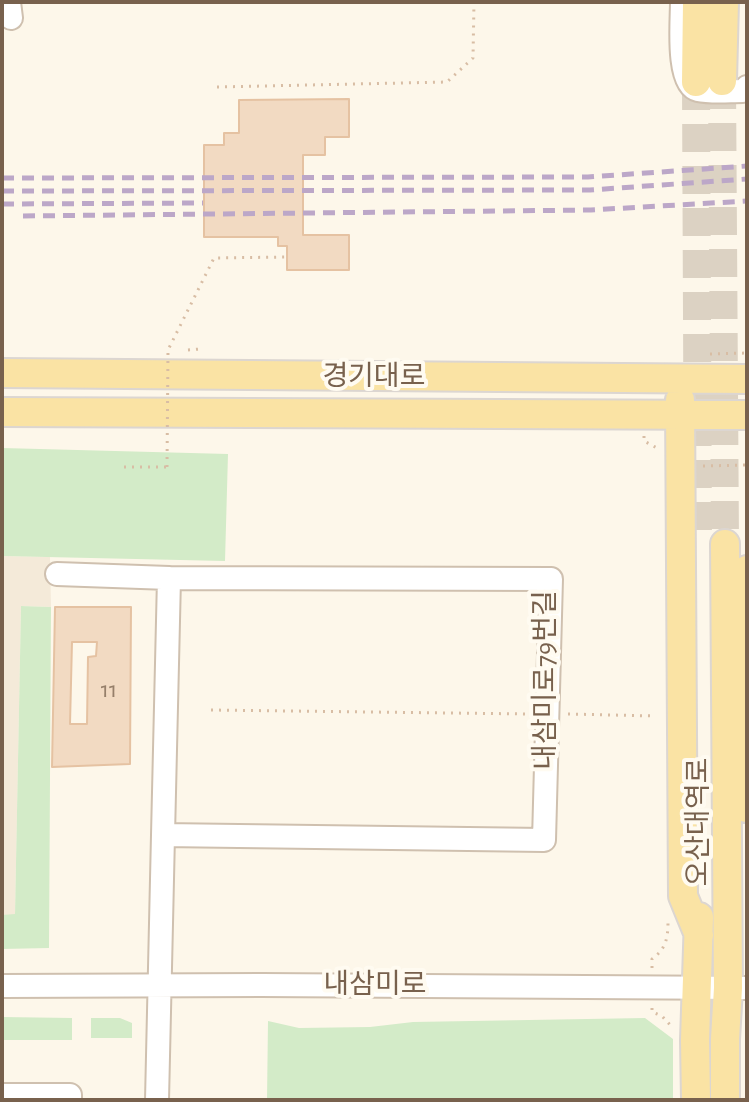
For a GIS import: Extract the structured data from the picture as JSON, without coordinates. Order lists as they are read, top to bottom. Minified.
{"streets":{"main road":["경기대로","오산대역로"],"street":["내삼미로79번길","내삼미로"]},"crossings":[["오산대역로","내삼미로"]],"house_numbers":["11"]}
